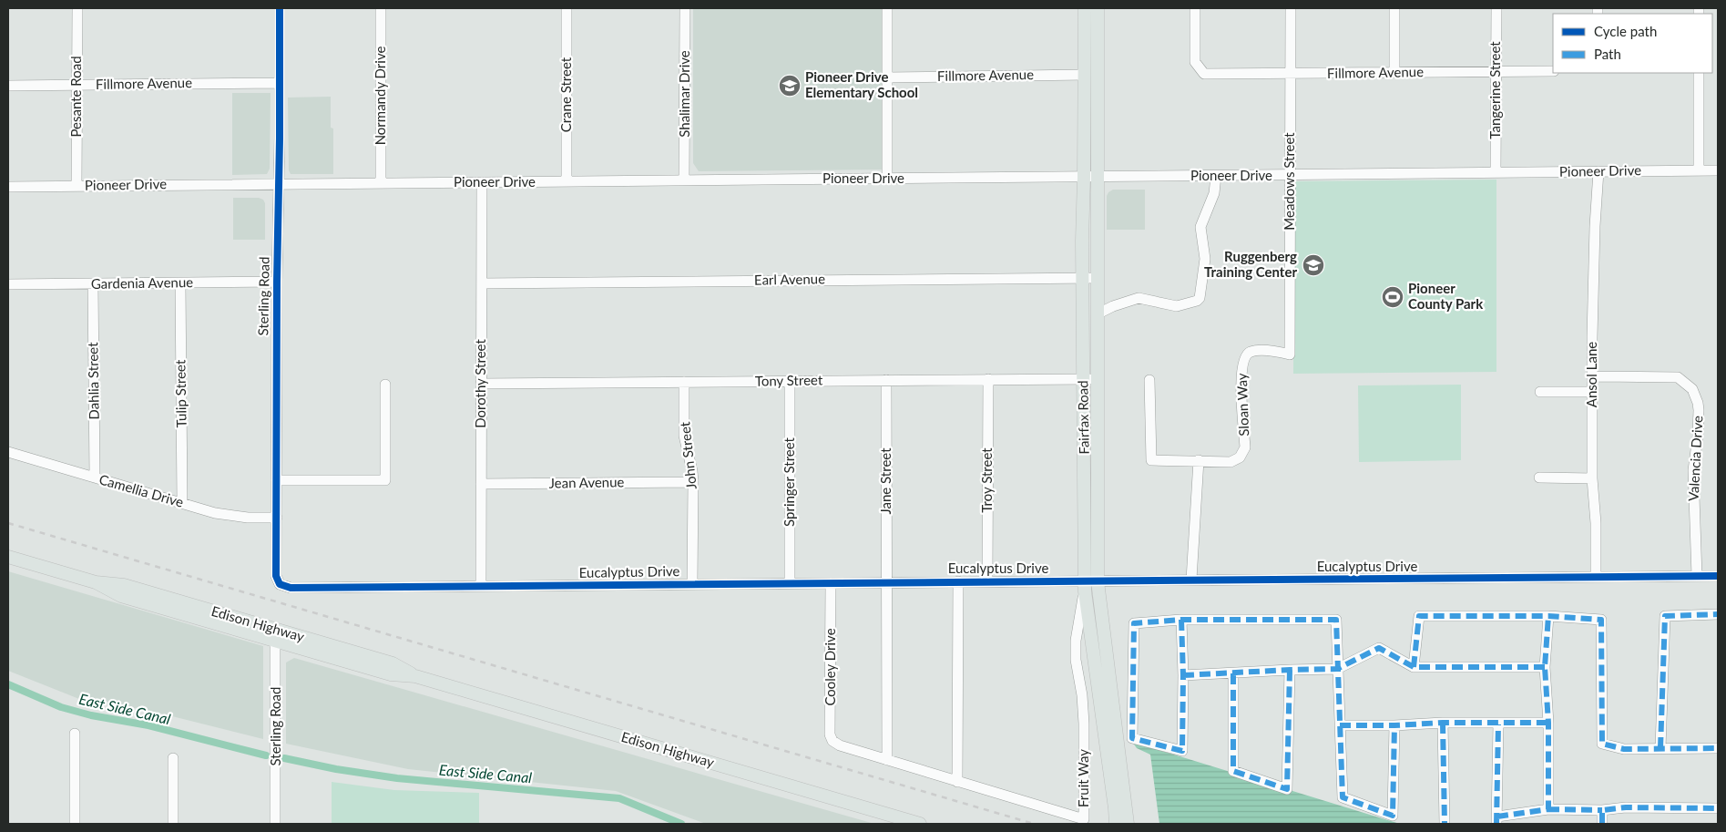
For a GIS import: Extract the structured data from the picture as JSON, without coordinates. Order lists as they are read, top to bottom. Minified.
{"streets":{"main road":["Fairfax Road","Edison Highway"],"street":["Fillmore Avenue","Tangerine Street","Shalimar Drive","Crane Street","Normandy Drive","Pesante Road","Pioneer Drive","Meadows Street","Earl Avenue","Gardenia Avenue","Sterling Road","Ansol Lane","Dahlia Street","Tony Street","Dorothy Street","Tulip Street","Sloan Way","John Street","Valencia Drive","Troy Street","Jane Street","Springer Street","Jean Avenue","Camellia Drive","Eucalyptus Drive","Cooley Drive","Fruit Way"]},"crossings":[["Fillmore Avenue","Tangerine Street"],["Fillmore Avenue","Pesante Road"],["Fillmore Avenue","Meadows Street"],["Fillmore Avenue","Sterling Road"],["Fillmore Avenue","Fairfax Road"],["Tangerine Street","Pioneer Drive"],["Shalimar Drive","Pioneer Drive"],["Crane Street","Pioneer Drive"],["Normandy Drive","Pioneer Drive"],["Pesante Road","Pioneer Drive"],["Pioneer Drive","Meadows Street"],["Pioneer Drive","Sterling Road"],["Pioneer Drive","Ansol Lane"],["Pioneer Drive","Dorothy Street"],["Pioneer Drive","Fairfax Road"],["Meadows Street","Sloan Way"],["Earl Avenue","Dorothy Street"],["Earl Avenue","Fairfax Road"],["Gardenia Avenue","Sterling Road"],["Gardenia Avenue","Dahlia Street"],["Gardenia Avenue","Tulip Street"],["Sterling Road","Camellia Drive"],["Sterling Road","Eucalyptus Drive"],["Sterling Road","Edison Highway"],["Ansol Lane","Valencia Drive"],["Ansol Lane","Eucalyptus Drive"],["Dahlia Street","Camellia Drive"],["Tony Street","Dorothy Street"],["Tony Street","Fairfax Road"],["Tony Street","John Street"],["Tony Street","Troy Street"],["Tony Street","Jane Street"],["Tony Street","Springer Street"],["Dorothy Street","Jean Avenue"],["Dorothy Street","Eucalyptus Drive"],["Tulip Street","Camellia Drive"],["Fairfax Road","Eucalyptus Drive"],["Fairfax Road","Fruit Way"],["John Street","Jean Avenue"],["John Street","Eucalyptus Drive"],["Valencia Drive","Eucalyptus Drive"],["Troy Street","Eucalyptus Drive"],["Jane Street","Eucalyptus Drive"],["Jane Street","Fruit Way"],["Springer Street","Eucalyptus Drive"],["Eucalyptus Drive","Cooley Drive"],["Eucalyptus Drive","Fruit Way"],["Cooley Drive","Fruit Way"]],"water":["East Side Canal"],"places":{"school or university":["Pioneer Drive Elementary School","Ruggenberg Training Center"],"sports":["Pioneer County Park"]},"legend":["Cycle path","Path"]}
